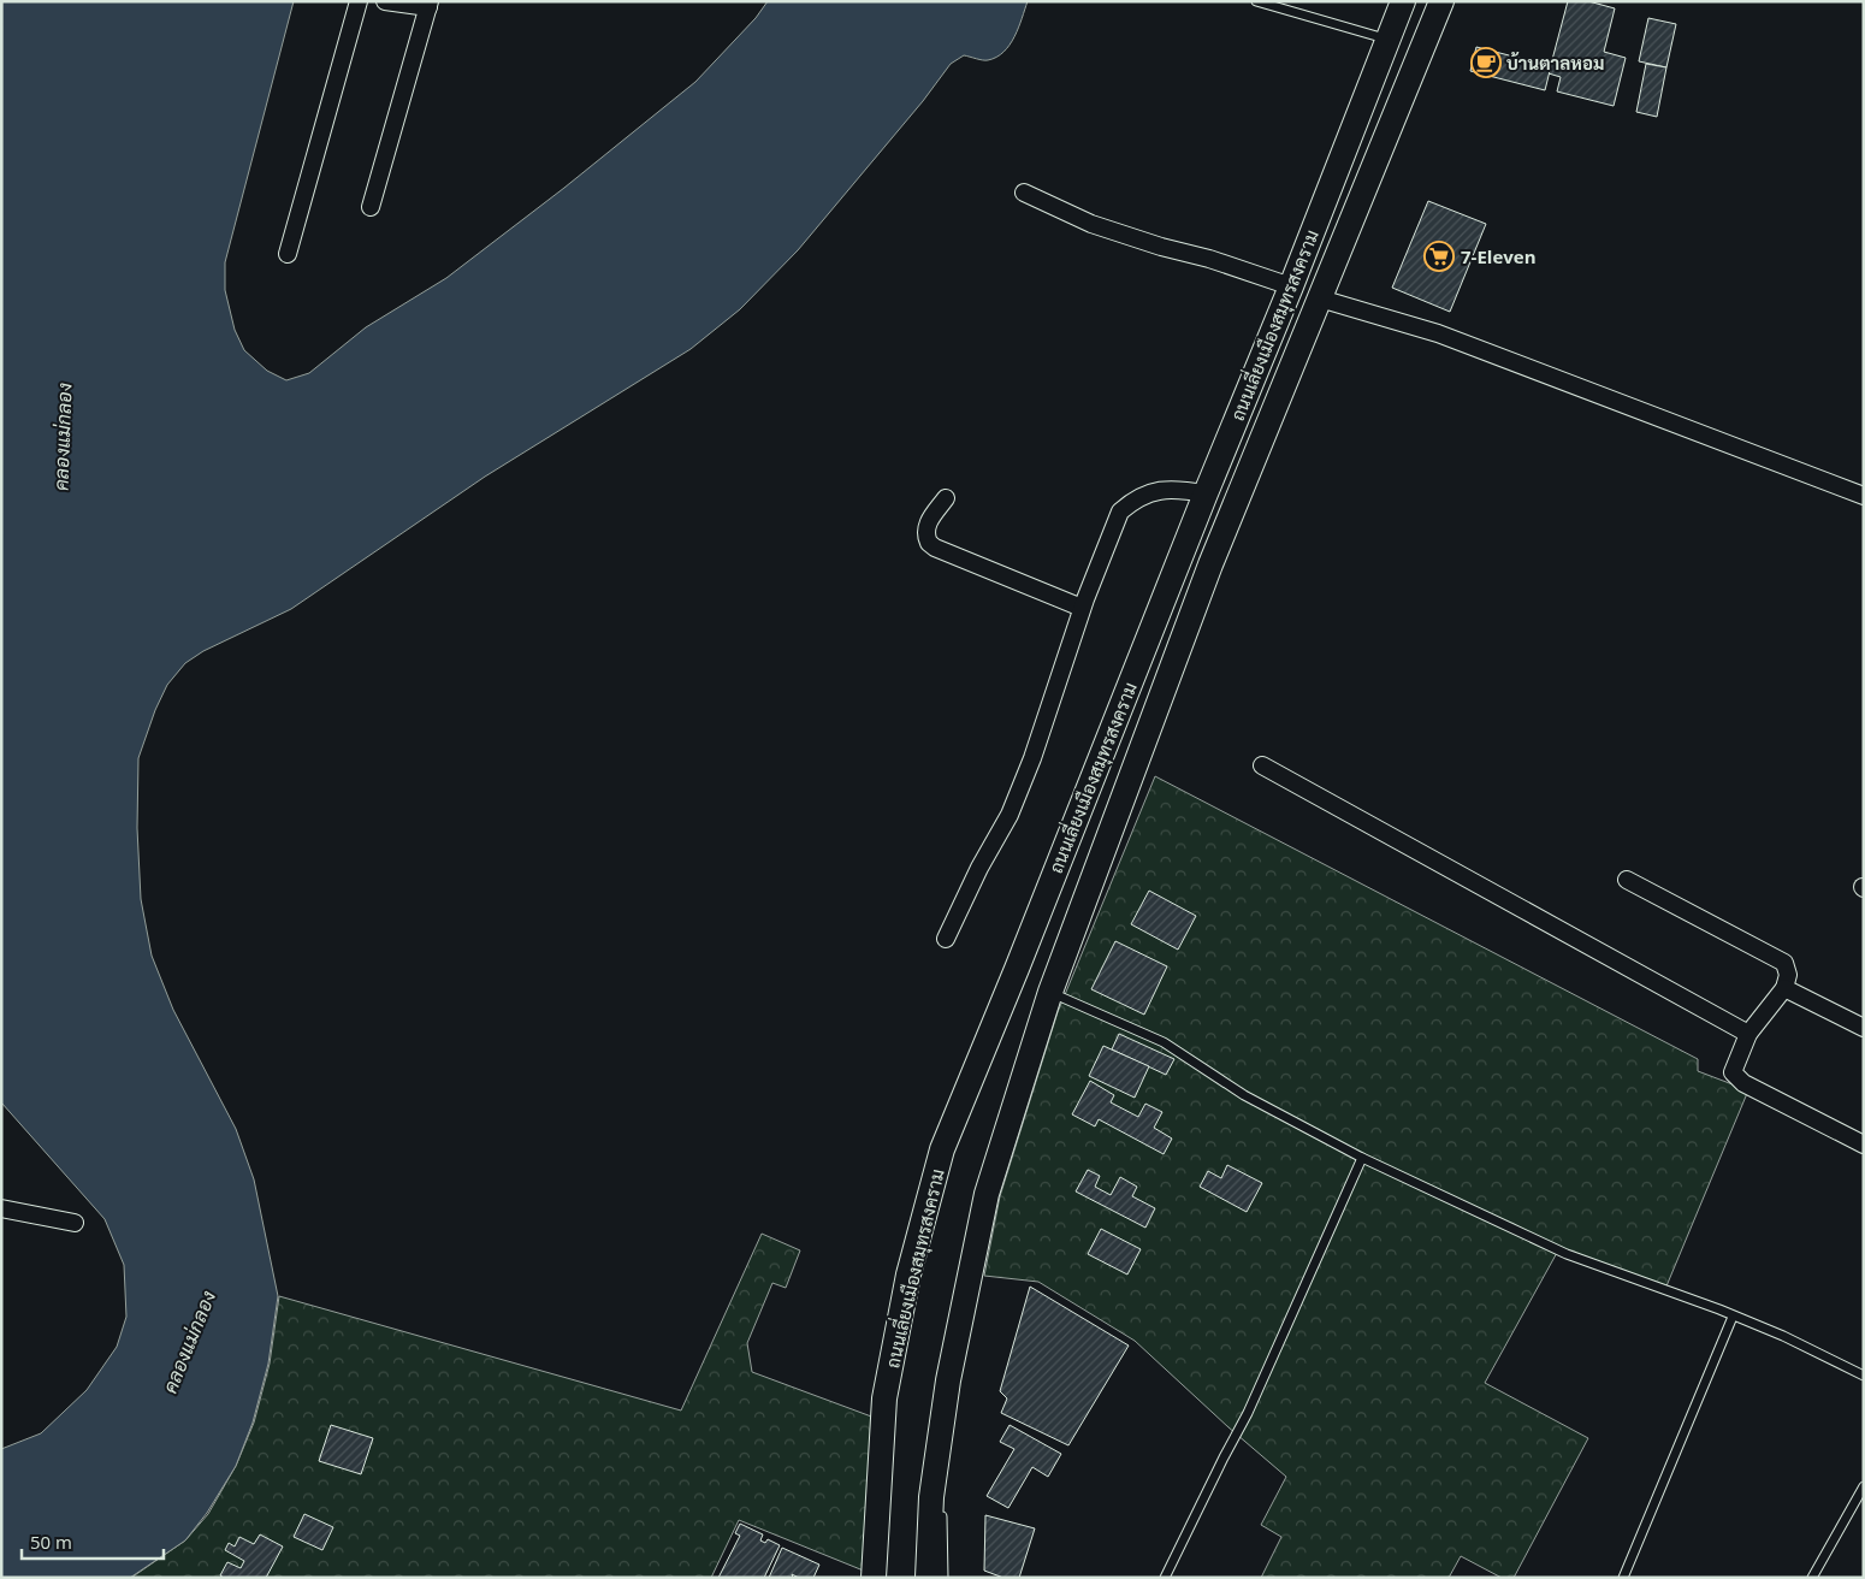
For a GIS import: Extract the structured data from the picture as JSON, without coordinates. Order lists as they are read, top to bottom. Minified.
{"streets":{"main road":["ถนนเลี่ยงเมืองสมุทรสงคราม"]},"water":["คลองแม่กลอง"],"places":{"cafe":["บ้านตาลหอม"],"supermarket":["7-Eleven"]},"scale_bar":"50 m"}
